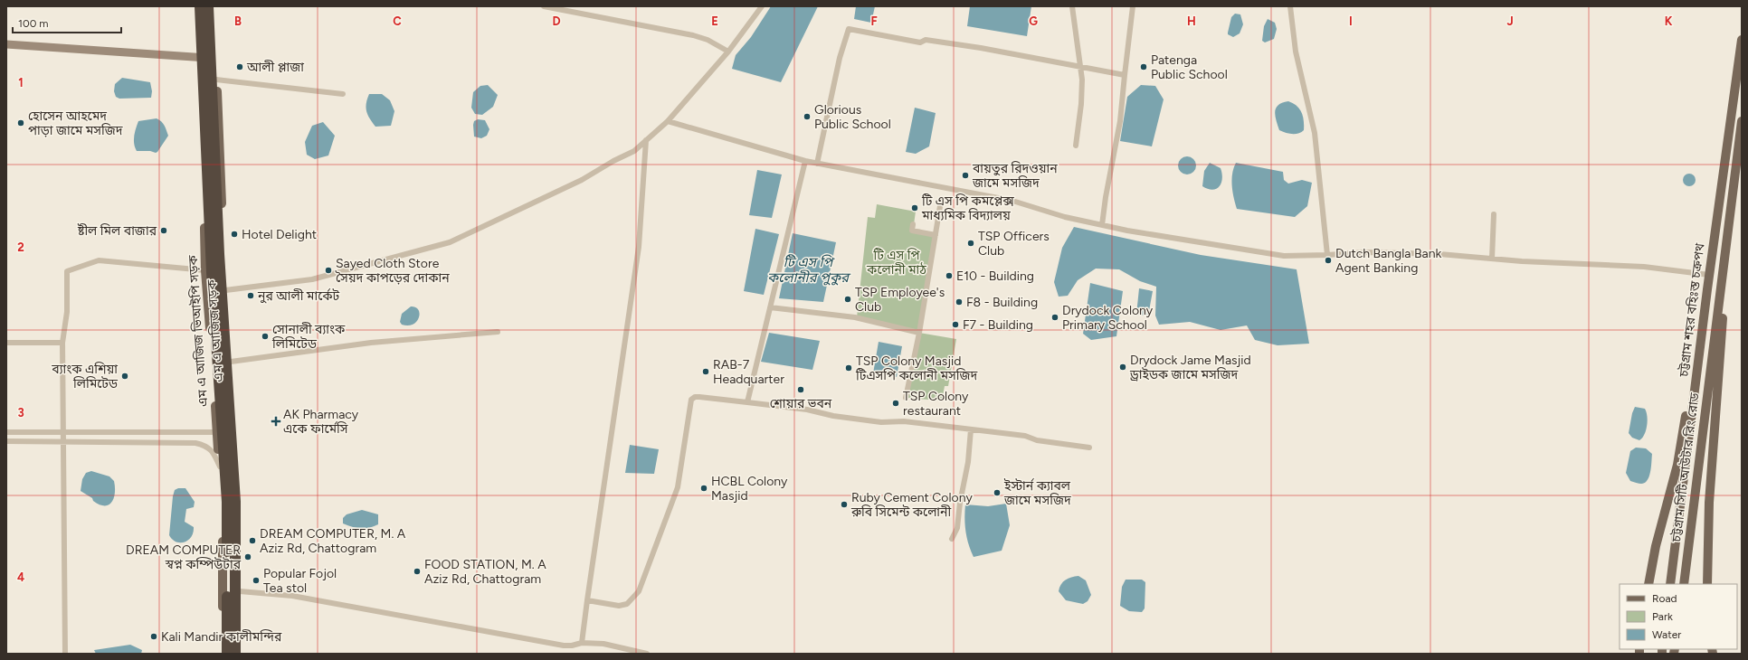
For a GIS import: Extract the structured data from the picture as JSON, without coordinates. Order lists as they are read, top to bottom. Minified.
{"streets":{"main road":["চট্টগ্রাম শহর বহিঃস্ত চক্রপথ","এম এ আজিজ ভিআইপি সড়ক","এম এ আজিজ সড়ক","চট্টগ্রাম সিটি আউটার রিং রোড"]},"crossings":[["চট্টগ্রাম শহর বহিঃস্ত চক্রপথ","চট্টগ্রাম সিটি আউটার রিং রোড"]],"water":["টি এস পি কলোনীর পুকুর"],"parks":["টি এস পি কলোনী মাঠ"],"places":{"other":["আলী প্লাজা","Patenga Public School","Glorious Public School","হোসেন আহমেদ পাড়া জামে মসজিদ","বায়তুর রিদওয়ান জামে মসজিদ","টি এস পি কমপ্লেক্স মাধ্যমিক বিদ্যালয়","ষ্টীল মিল বাজার","Hotel Delight","TSP Officers Club","Dutch Bangla Bank Agent Banking","Sayed Cloth Store সৈয়দ কাপড়ের দোকান","E10 - Building","নুর আলী মার্কেট","TSP Employee's Club","F8 - Building","Drydock Colony Primary School","F7 - Building","সোনালী ব্যাংক লিমিটেড","Drydock Jame Masjid ড্রাইডক জামে মসজিদ","TSP Colony Masjid টিএসপি কলোনী মসজিদ","RAB-7 Headquarter","ব্যাংক এশিয়া লিমিটেড","শোয়ার ভবন","TSP Colony restaurant","HCBL Colony Masjid","ইস্টার্ন ক্যাবল জামে মসজিদ","Ruby Cement Colony রুবি সিমেন্ট কলোনী","DREAM COMPUTER, M. A Aziz Rd, Chattogram","DREAM COMPUTER স্বপ্ন কম্পিউটার","FOOD STATION, M. A Aziz Rd, Chattogram","Popular Fojol Tea stol","Kali Mandir কালীমন্দির"],"health":["AK Pharmacy একে ফার্মেসি"]},"legend":["Road","Park","Water"],"scale_bar":"100 m","grid":{"columns":["B","C","D","E","F","G","H","I","J","K"],"rows":["1","2","3","4"]}}
